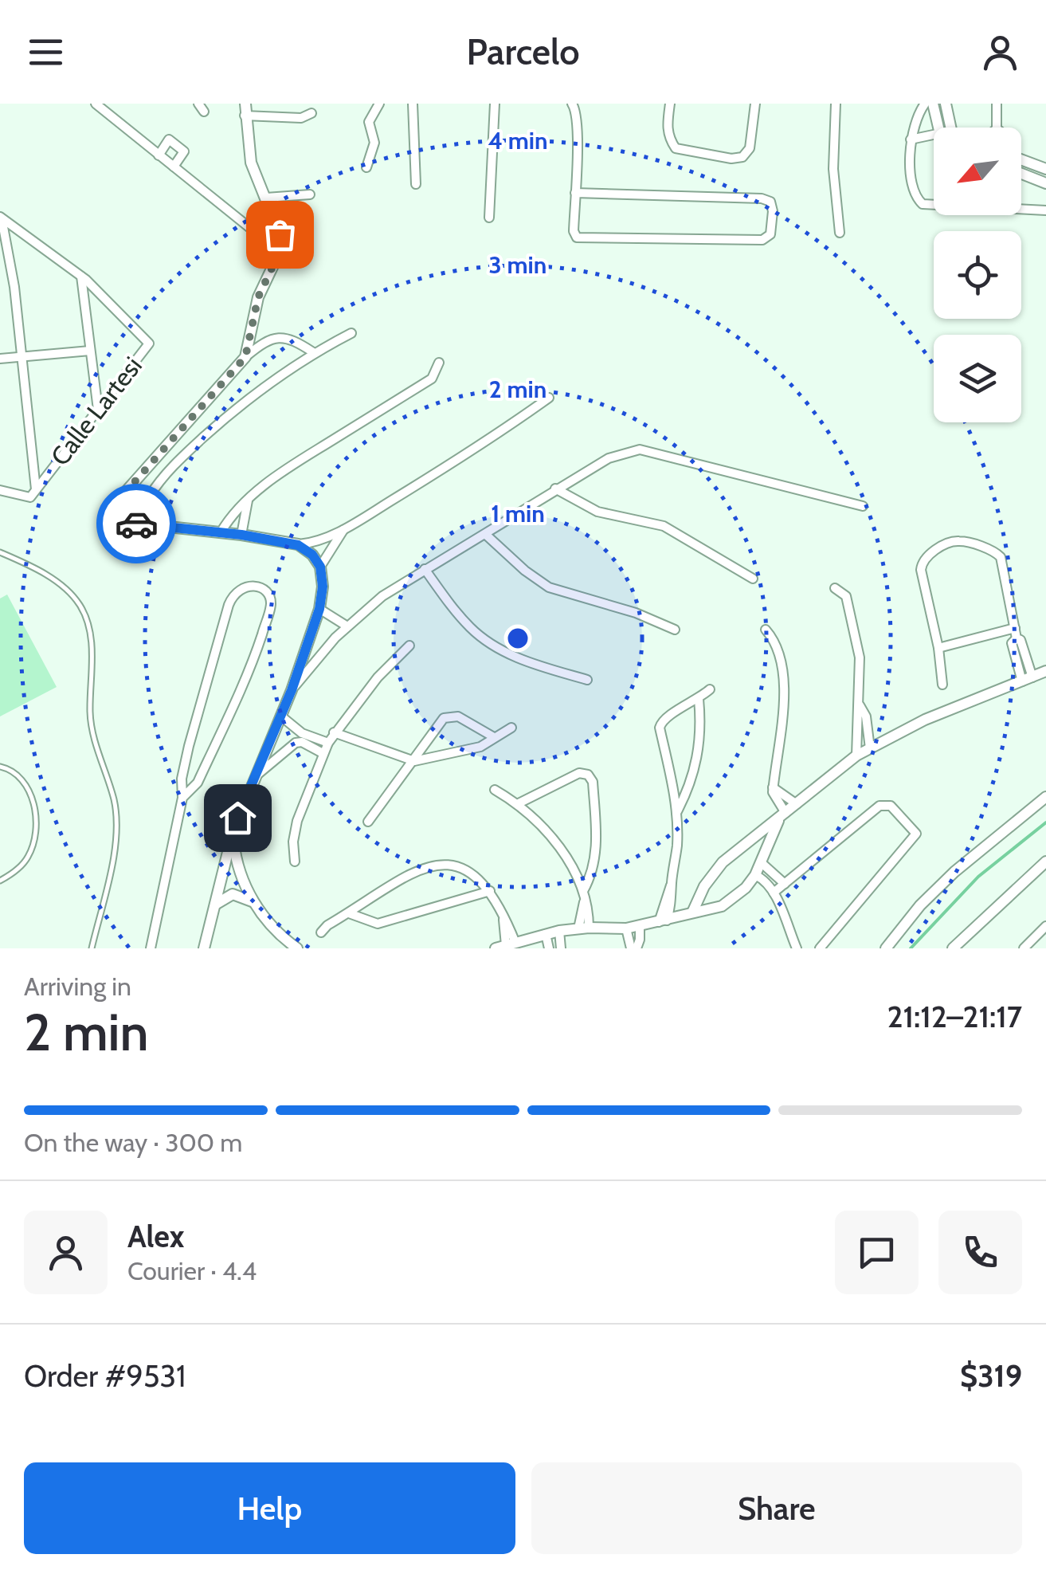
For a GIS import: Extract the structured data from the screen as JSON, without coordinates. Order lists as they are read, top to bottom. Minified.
{"streets":{"street":["Calle Lartesi"]},"north":"bottom left","page":{"header":"Parcelo","heading":["2 min","Arriving in","21:12–21:17"],"panel":["Alex","Courier · 4.4","Order #9531","$319"],"bar":"On the way · 300 m","buttons":["Help","Share"]},"rings":["4 min","3 min","2 min","1 min"]}
